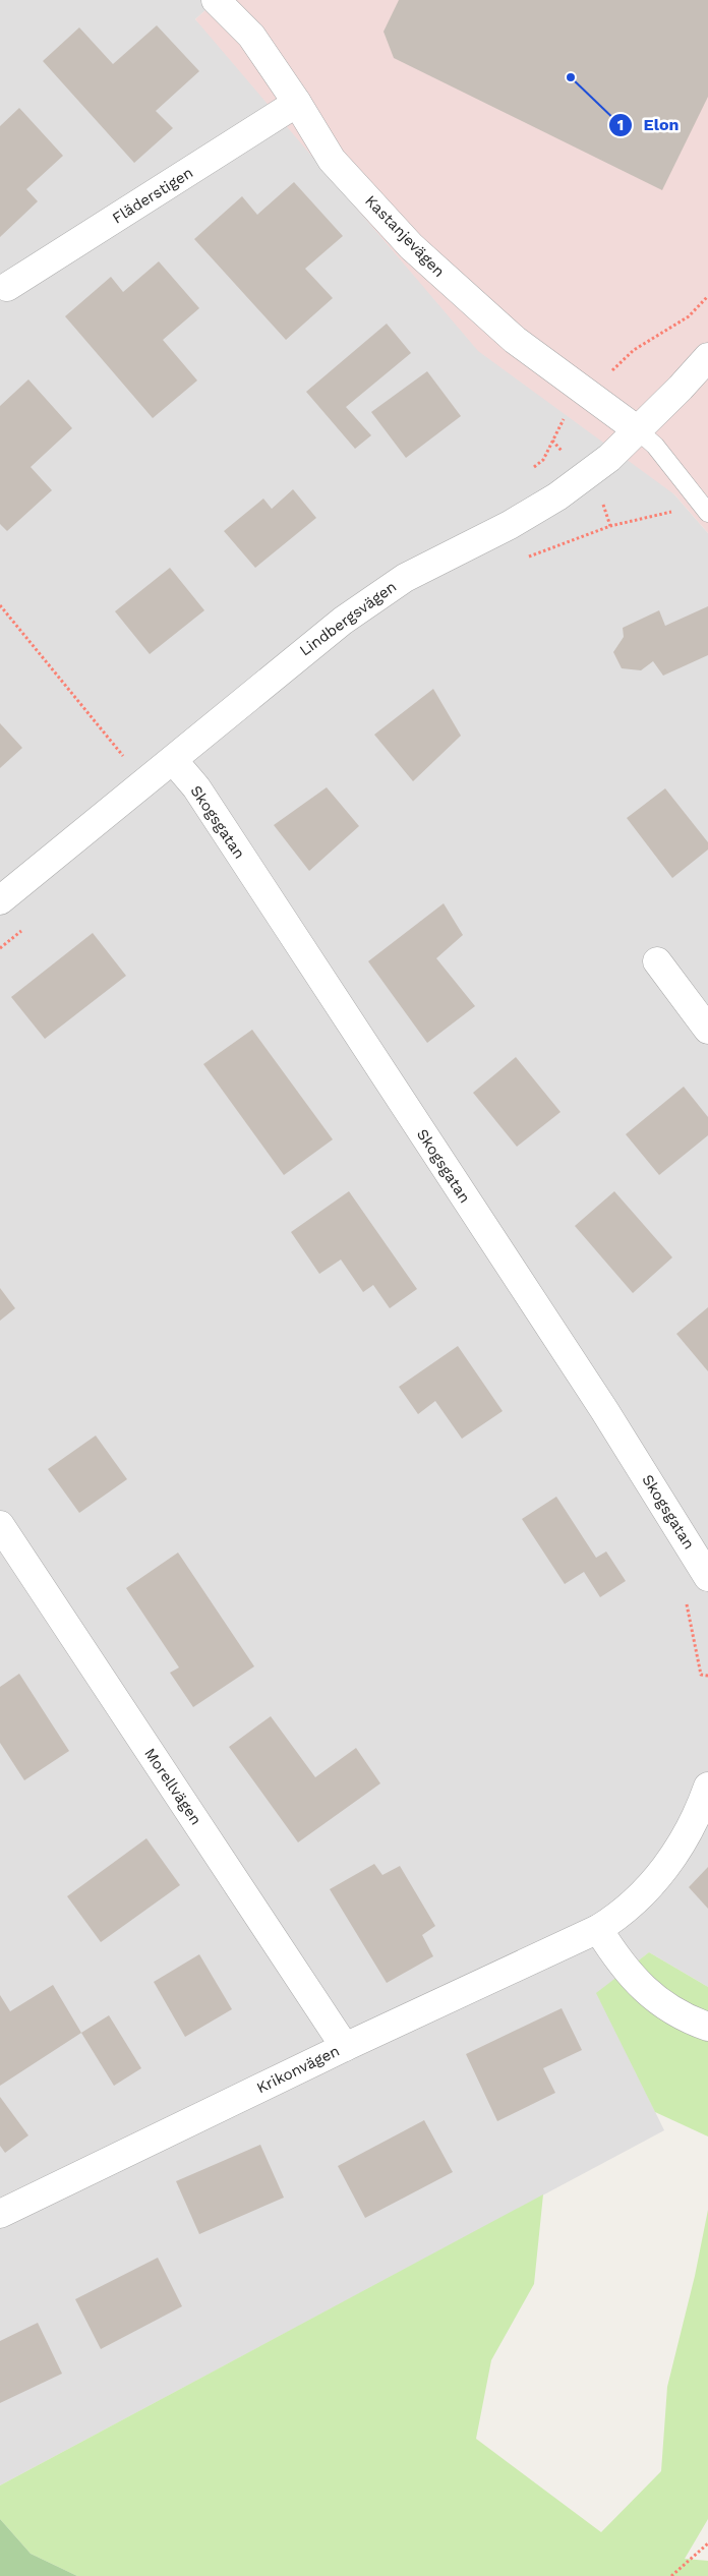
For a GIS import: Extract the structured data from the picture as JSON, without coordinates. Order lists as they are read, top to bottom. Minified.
{"streets":{"street":["Fläderstigen","Kastanjevägen","Lindbergsvägen","Skogsgatan","Morellvägen","Krikonvägen"]},"crossings":[["Fläderstigen","Kastanjevägen"],["Kastanjevägen","Lindbergsvägen"],["Lindbergsvägen","Skogsgatan"],["Morellvägen","Krikonvägen"]],"places":["Elon"]}
